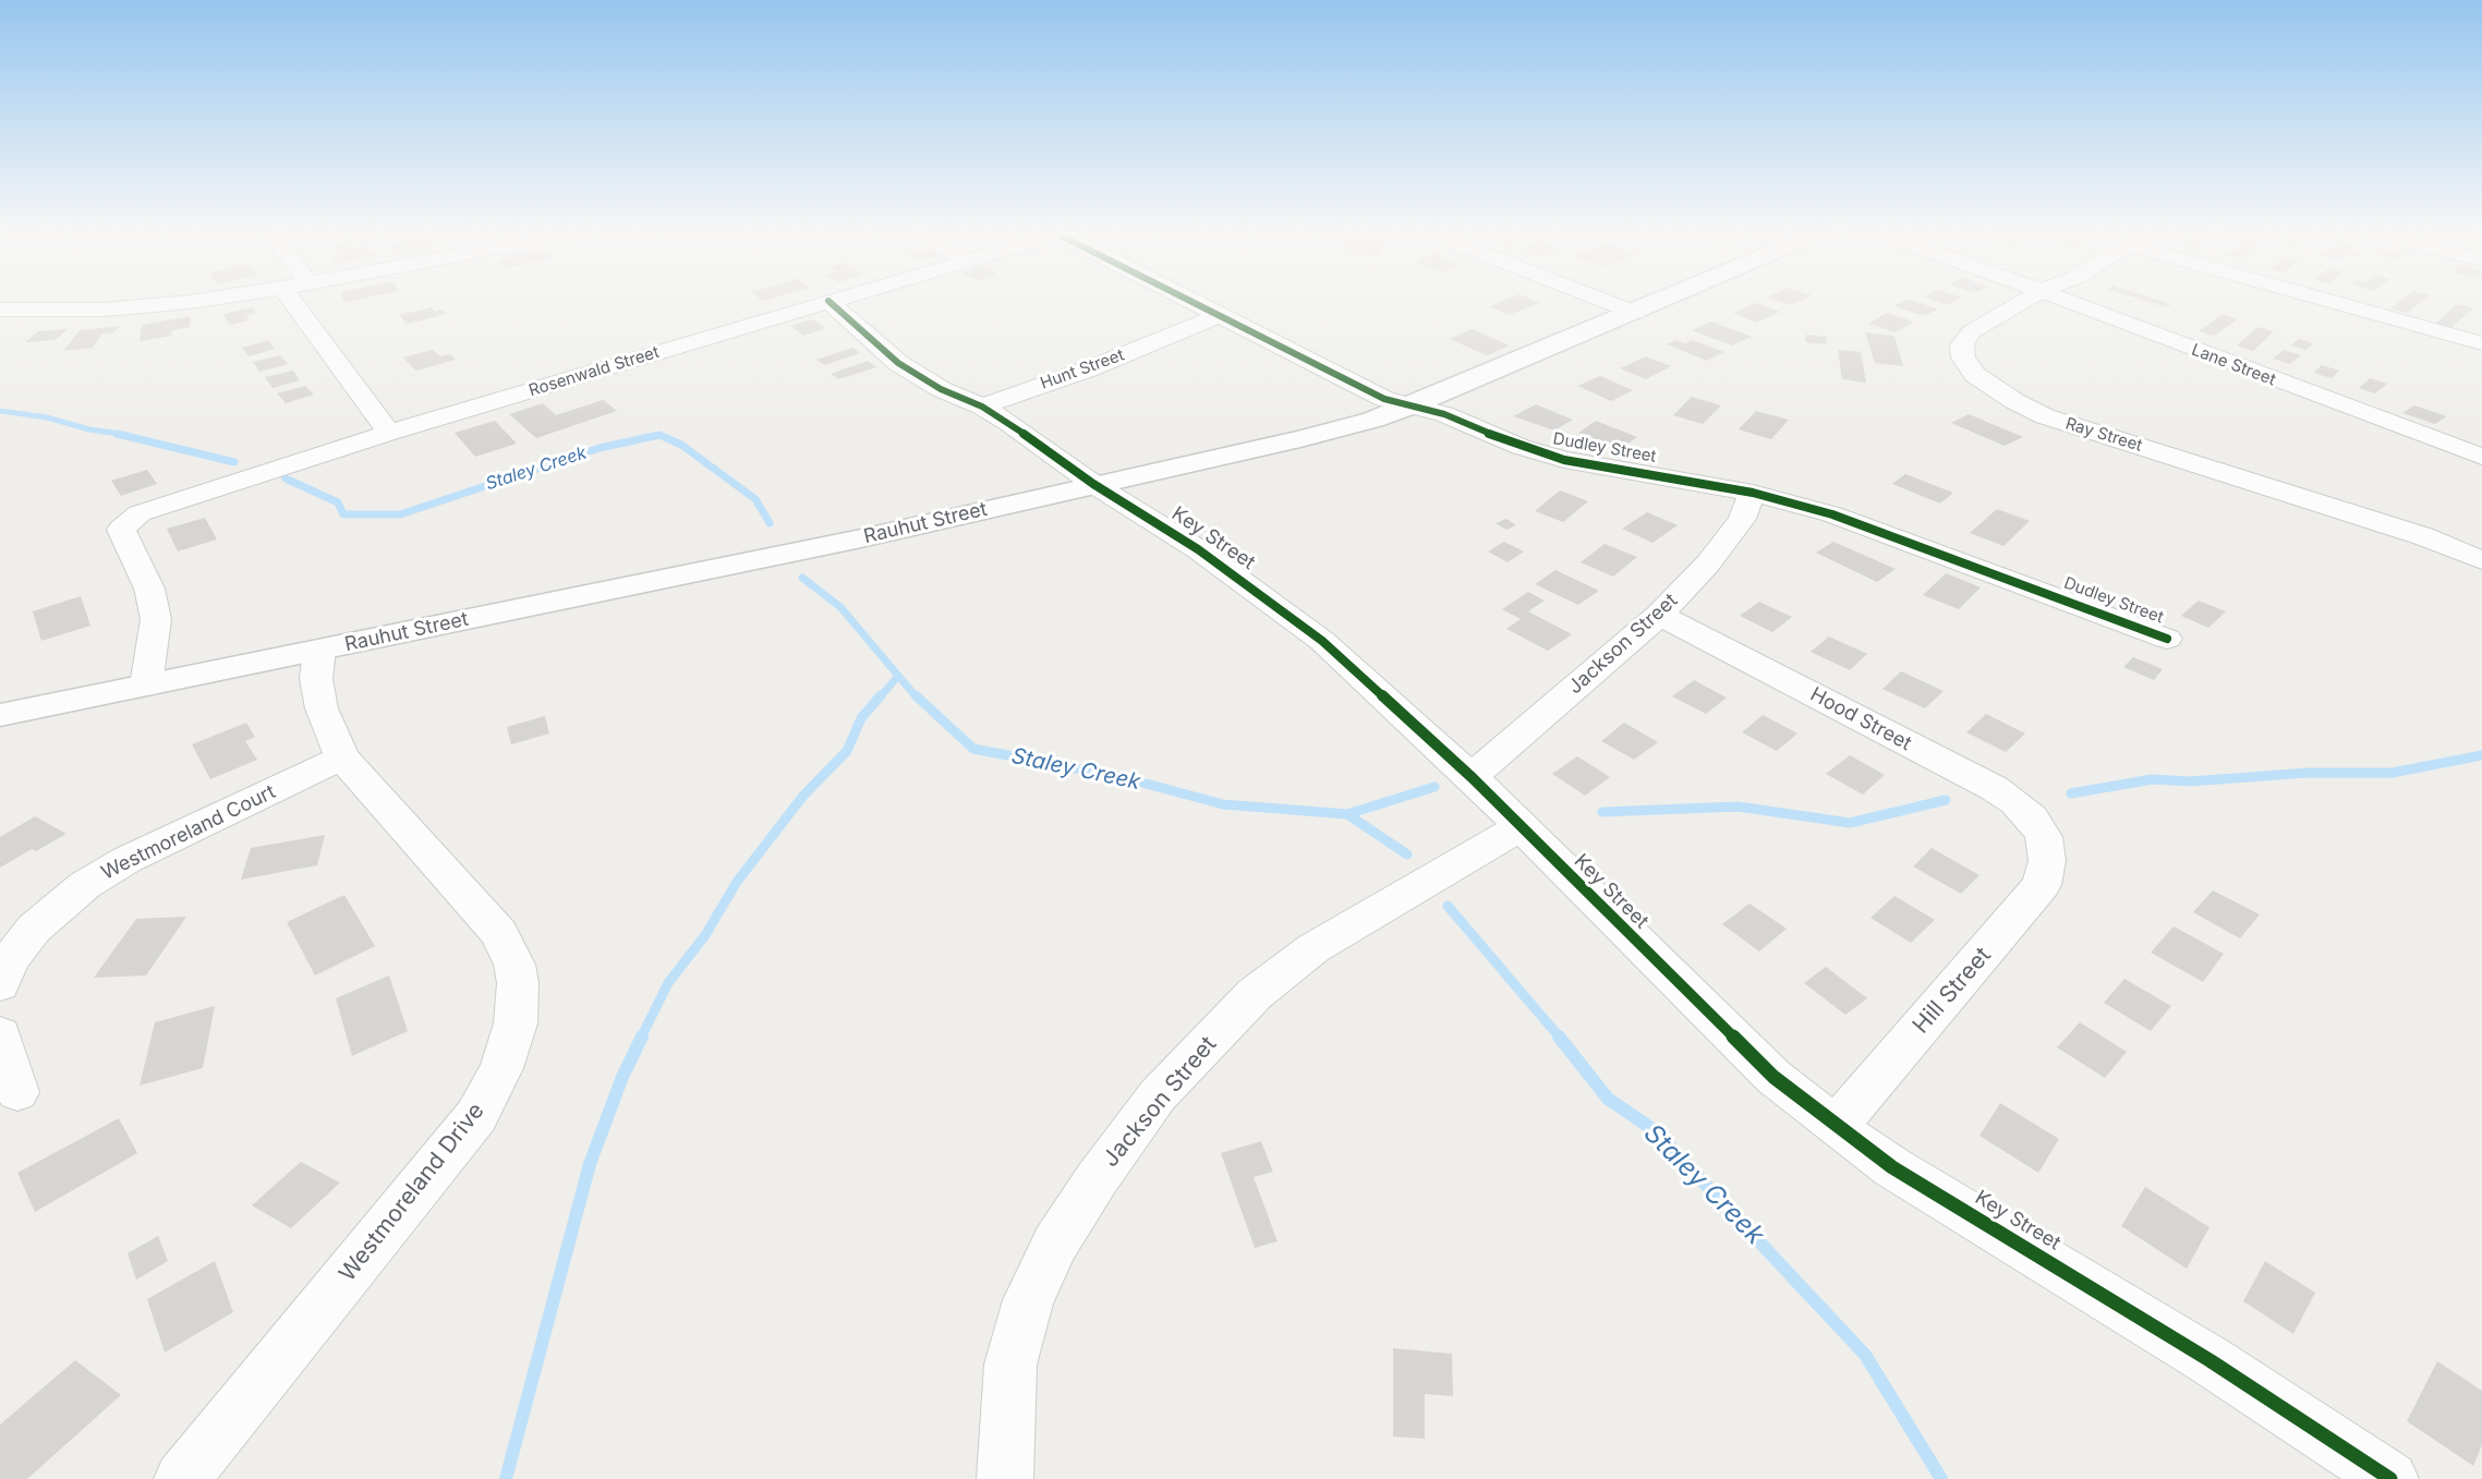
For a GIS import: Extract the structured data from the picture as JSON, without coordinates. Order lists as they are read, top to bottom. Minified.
{"streets":{"main road":["Rauhut Street"],"street":["Lane Street","Hunt Street","Rosenwald Street","Ray Street","Dudley Street","Key Street","Jackson Street","Hood Street","Westmoreland Court","Hill Street","Westmoreland Drive"]},"crossings":[["Hunt Street","Dudley Street"],["Hunt Street","Key Street"],["Rosenwald Street","Rauhut Street"],["Dudley Street","Rauhut Street"],["Dudley Street","Jackson Street"],["Rauhut Street","Key Street"],["Rauhut Street","Westmoreland Drive"],["Key Street","Jackson Street"],["Key Street","Hill Street"],["Jackson Street","Hood Street"],["Hood Street","Hill Street"],["Westmoreland Court","Westmoreland Drive"]],"water":["Staley Creek"]}
